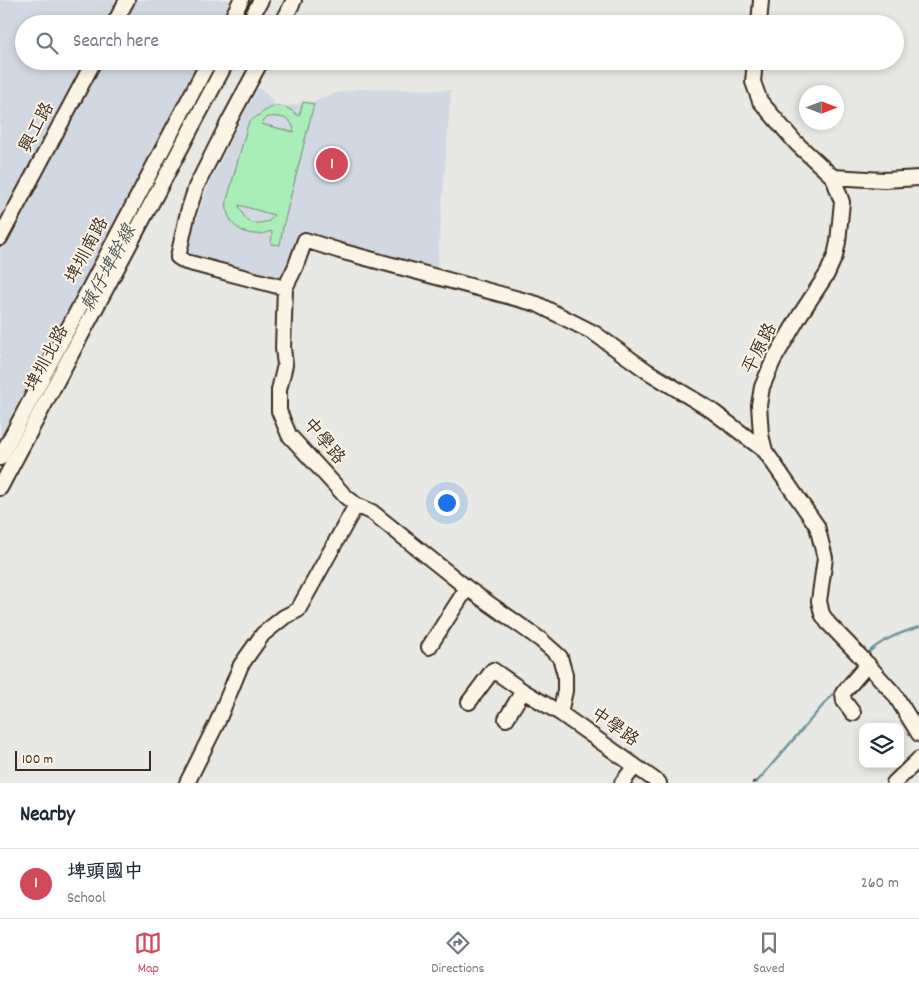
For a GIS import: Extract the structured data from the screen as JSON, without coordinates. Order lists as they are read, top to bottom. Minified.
{"streets":{"street":["興工路","埤圳南路","平原路","埤圳北路","中學路"]},"water":["棘仔埤幹線"],"scale_bar":"100 m","north":"right","page":{"search":"Search here","pins":"1","scale":"100 m","heading":"Nearby","list":[{"mark":"1","name":"埤頭國中","note":"School","value":"260 m"}],"nav":["Map","Directions","Saved"]}}
